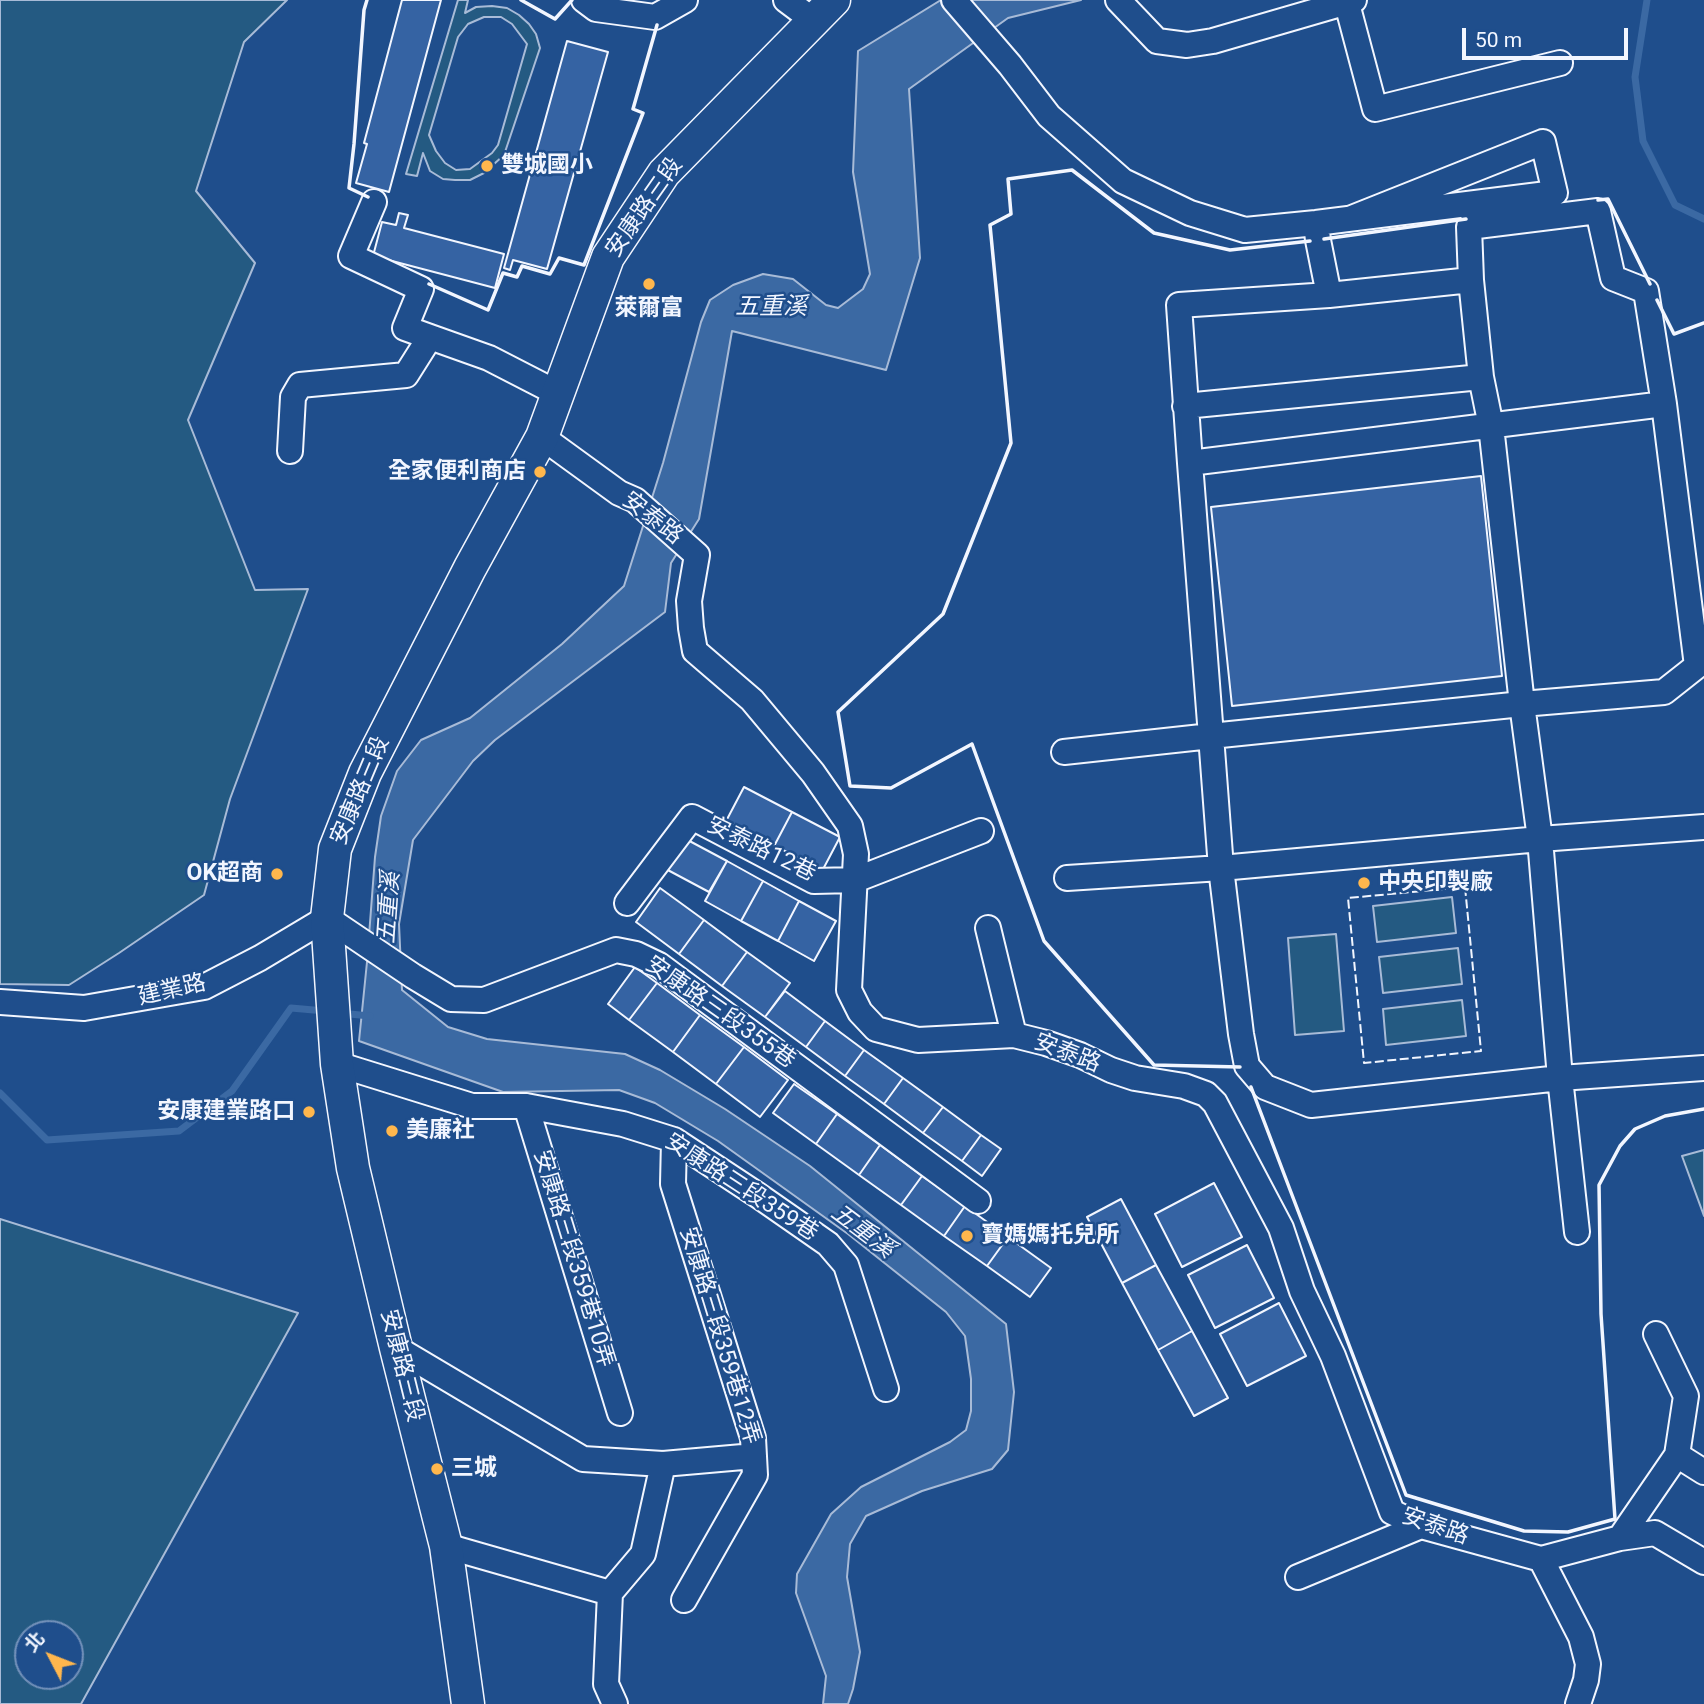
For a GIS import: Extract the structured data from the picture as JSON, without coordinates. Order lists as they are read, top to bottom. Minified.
{"streets":{"main road":["安康路三段"],"street":["安泰路","安泰路12巷","建業路","安康路三段355巷","安康路三段359巷","安康路三段359巷10弄","安康路三段359巷12弄"]},"crossings":[["安康路三段","安泰路"],["安康路三段","建業路"],["安康路三段","安康路三段355巷"],["安康路三段","安康路三段359巷"],["安泰路","安泰路12巷"],["建業路","安康路三段355巷"],["安康路三段359巷","安康路三段359巷10弄"],["安康路三段359巷","安康路三段359巷12弄"]],"water":["五重溪"],"places":["雙城國小","萊爾富","全家便利商店","OK超商","中央印製廠","安康建業路口","美廉社","寶媽媽托兒所","三城"],"scale_bar":"50 m","north":"top left"}
